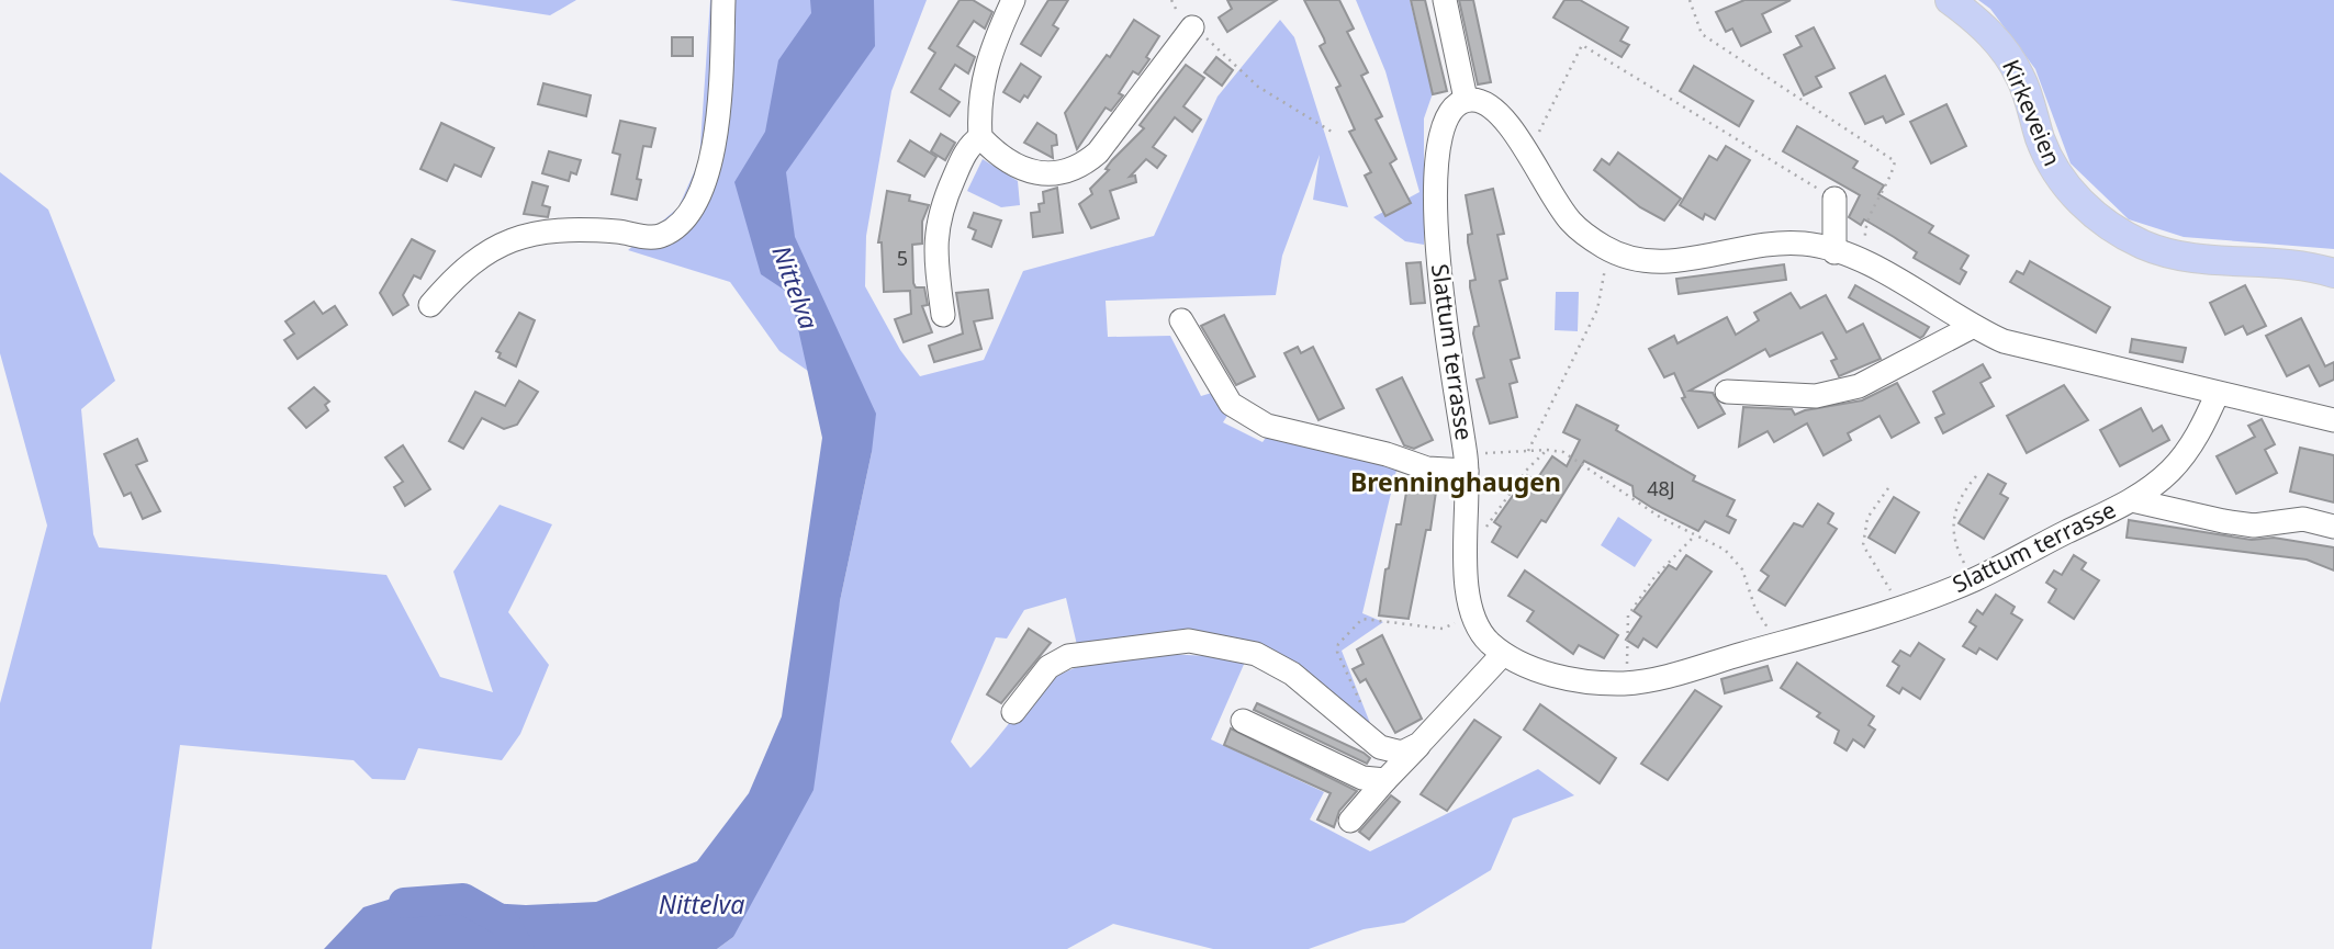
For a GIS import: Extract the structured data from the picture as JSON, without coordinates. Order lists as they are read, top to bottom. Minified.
{"streets":{"main road":["Kirkeveien"],"street":["Slattum terrasse"]},"districts":["Brenninghaugen"],"water":["Nittelva"],"house_numbers":["5","48J"]}
